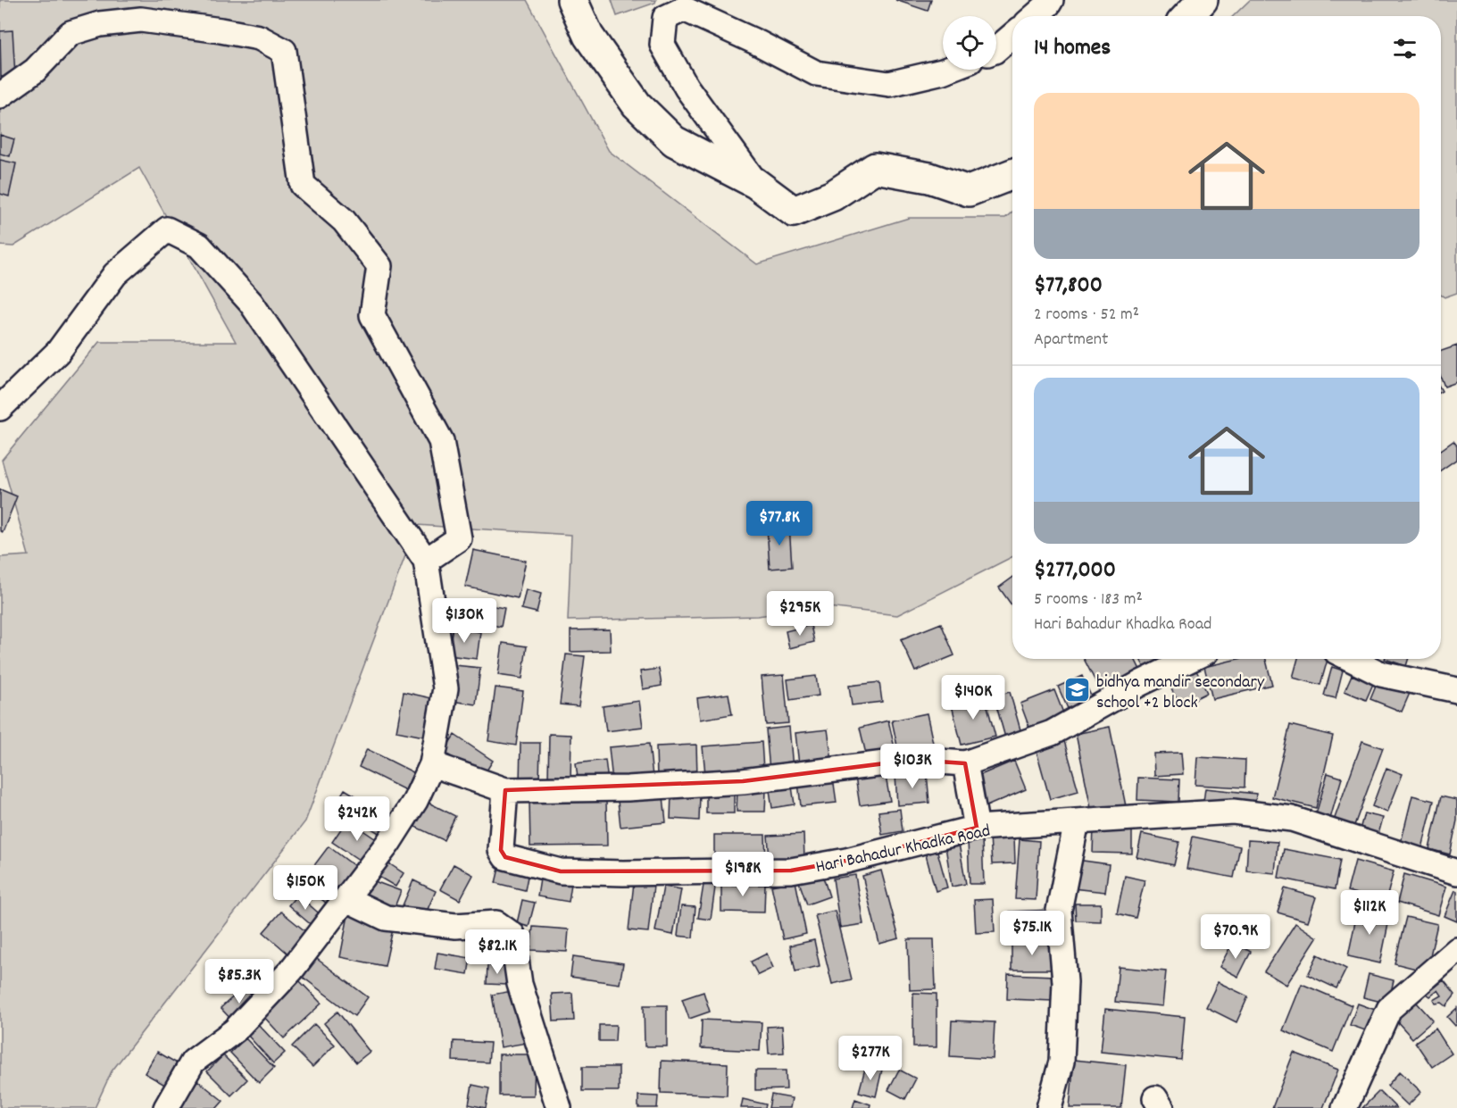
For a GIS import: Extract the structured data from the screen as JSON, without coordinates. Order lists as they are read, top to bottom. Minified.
{"streets":{"street":["Hari Bahadur Khadka Road"]},"places":{"school or university":["bidhya mandir secondary school +2 block"]},"page":{"heading":"14 homes","list":[{"name":"$77,800","note":"2 rooms · 52 m² · Apartment"},{"name":"$277,000","note":"5 rooms · 183 m² · Hari Bahadur Khadka Road"}],"price":["$77.8K","$295K","$130K","$140K","$103K","$242K","$198K","$150K","$112K","$75.1K","$70.9K","$82.1K","$85.3K","$277K"]}}
